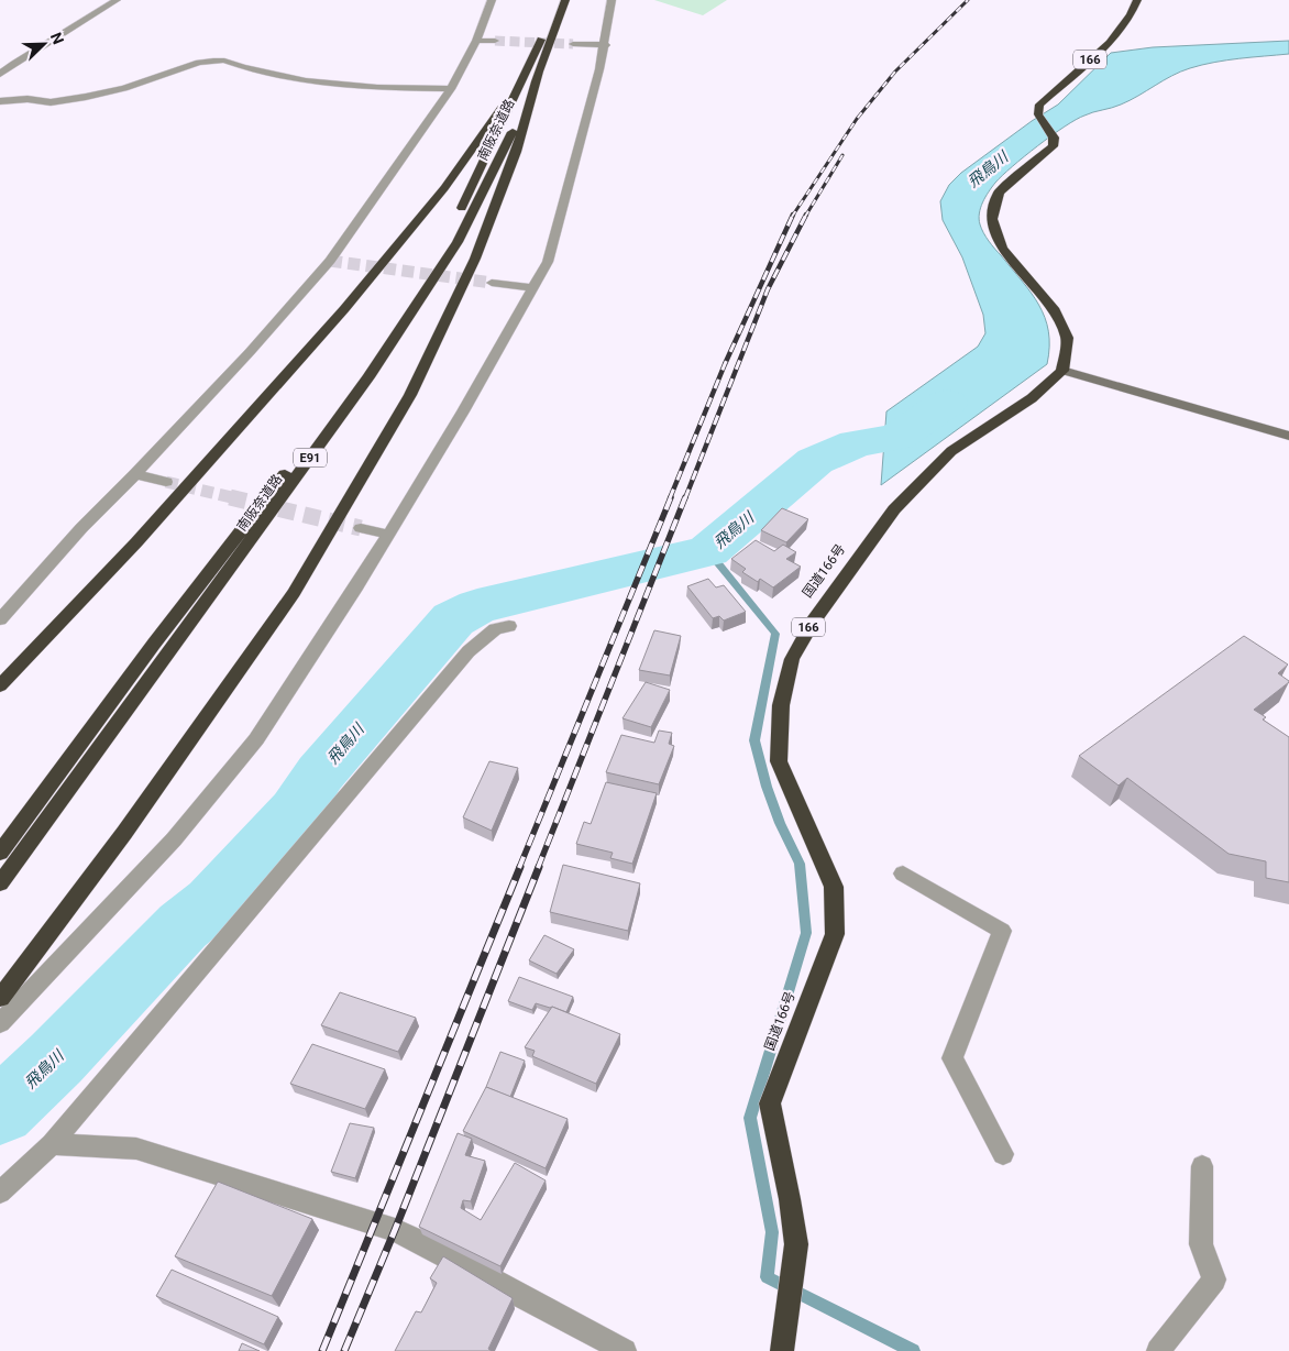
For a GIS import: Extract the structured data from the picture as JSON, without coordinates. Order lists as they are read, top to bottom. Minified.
{"streets":{"highway":["166","南阪奈道路","E91","国道166号"]},"crossings":[["166","国道166号"]],"water":["飛鳥川"],"north":"top right"}
